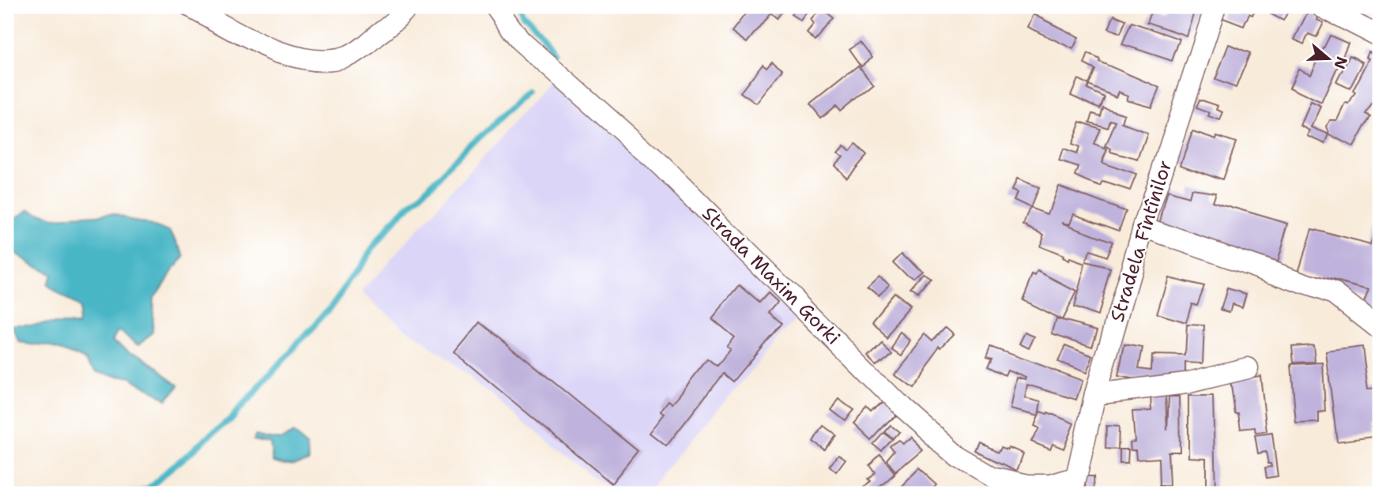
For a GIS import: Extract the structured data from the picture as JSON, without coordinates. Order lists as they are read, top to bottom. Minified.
{"streets":{"street":["Stradela Fîntînilor","Strada Maxim Gorki"]},"crossings":[["Stradela Fîntînilor","Strada Maxim Gorki"]],"north":"right"}
